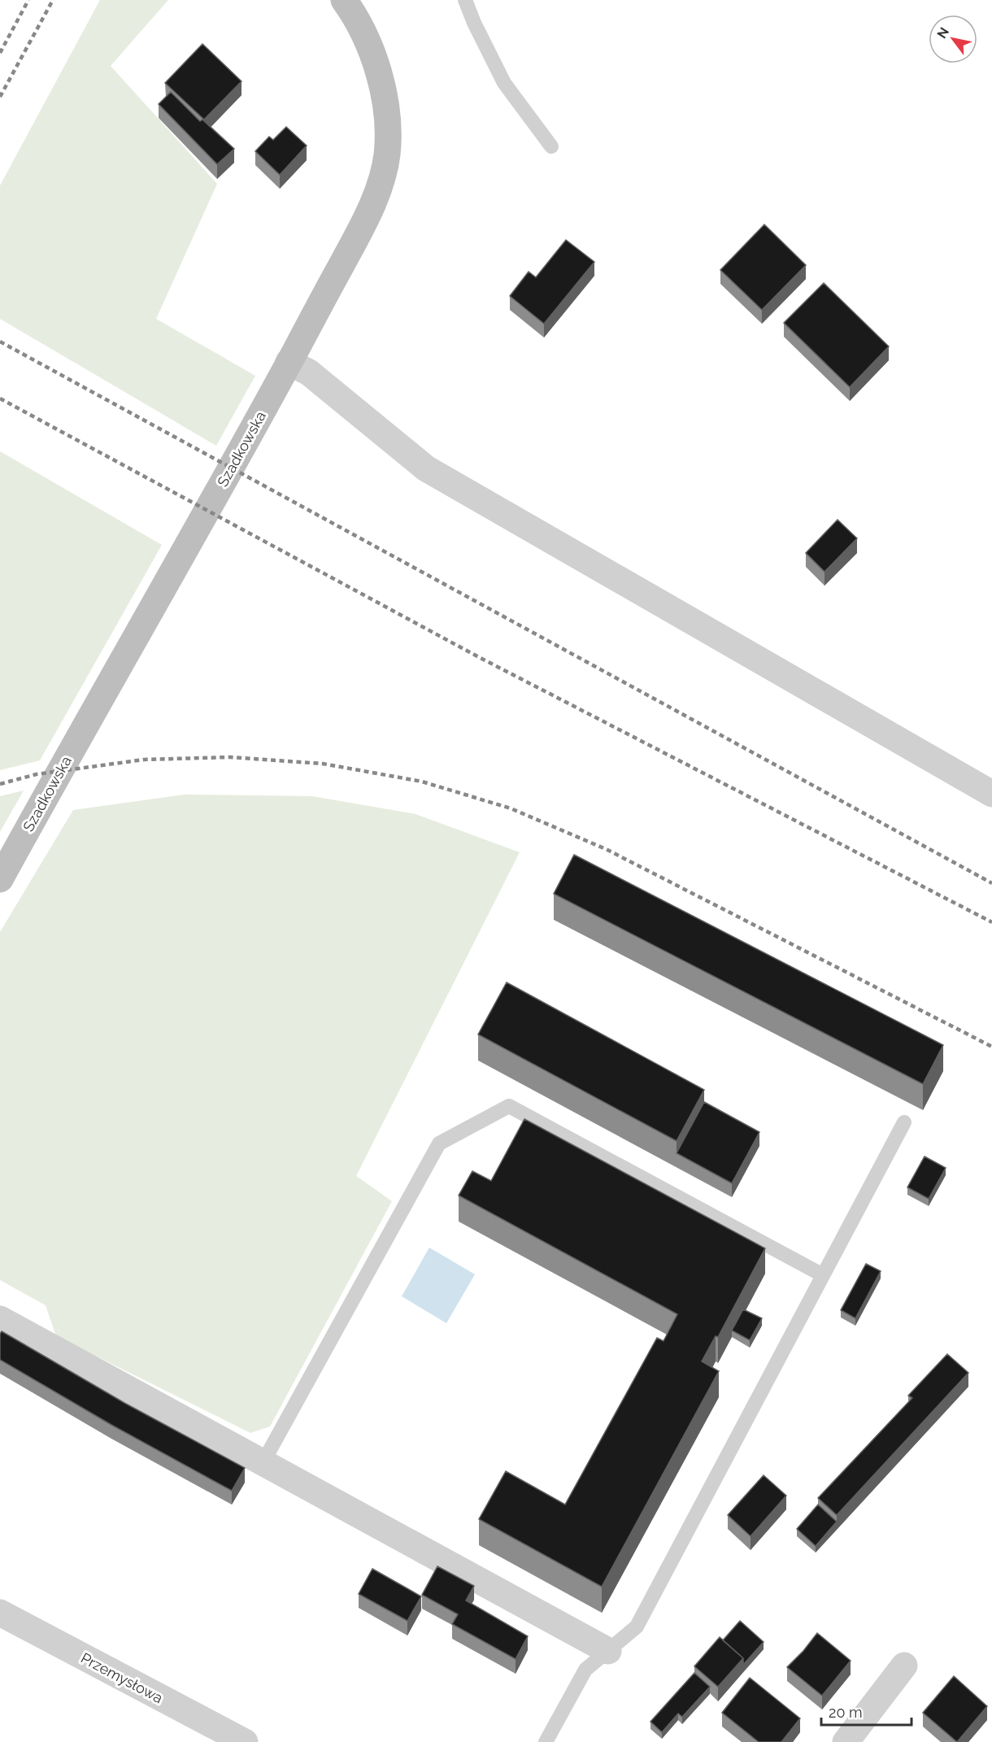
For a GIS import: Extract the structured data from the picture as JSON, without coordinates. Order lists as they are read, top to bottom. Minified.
{"streets":{"street":["Szadkowska","Przemysłowa"]},"scale_bar":"20 m","north":"top left"}
